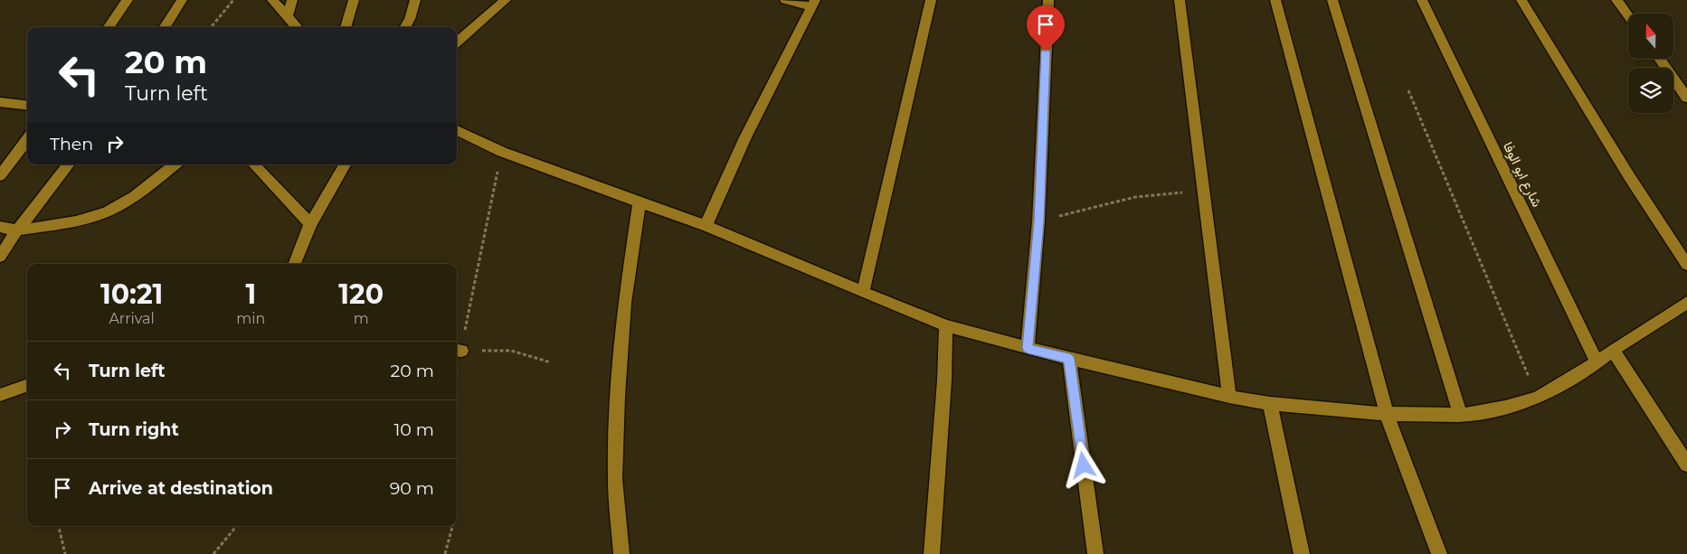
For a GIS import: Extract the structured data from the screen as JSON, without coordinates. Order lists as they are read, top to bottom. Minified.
{"streets":{"street":["شارع ابو الوفا"]},"north":"top","page":{"turn":["20 m","Turn left"],"then":"Then","eta":["10:21","Arrival","1","min","120","m"],"list":[{"name":"Turn left","value":"20 m"},{"name":"Turn right","value":"10 m"},{"name":"Arrive at destination","value":"90 m"}]}}
